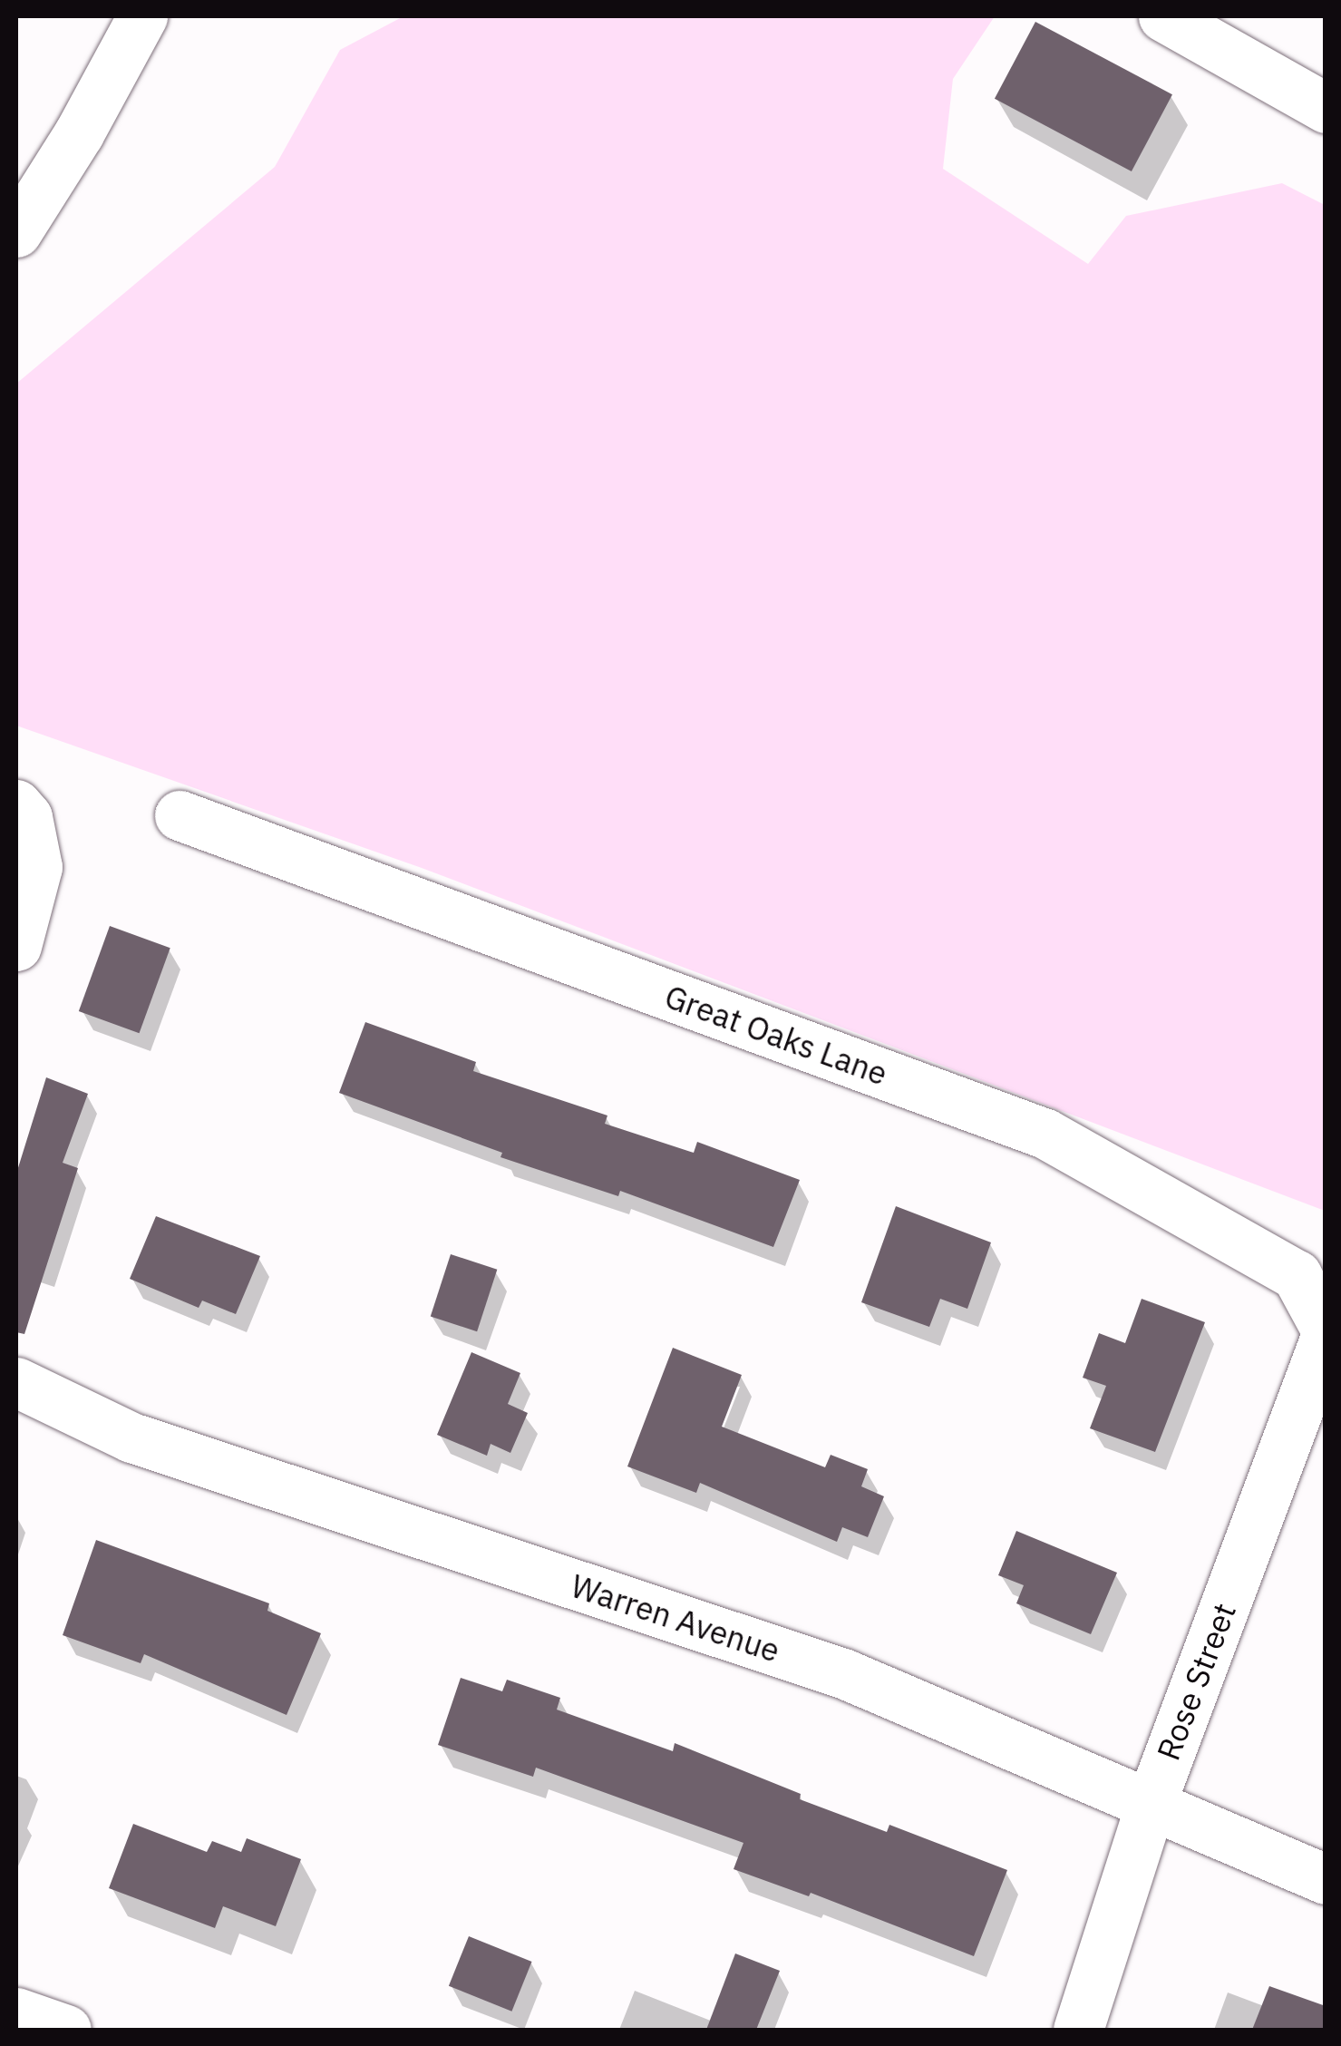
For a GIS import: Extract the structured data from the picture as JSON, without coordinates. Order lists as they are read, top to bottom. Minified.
{"streets":{"street":["Great Oaks Lane","Warren Avenue","Rose Street"]},"crossings":[["Warren Avenue","Rose Street"]]}
